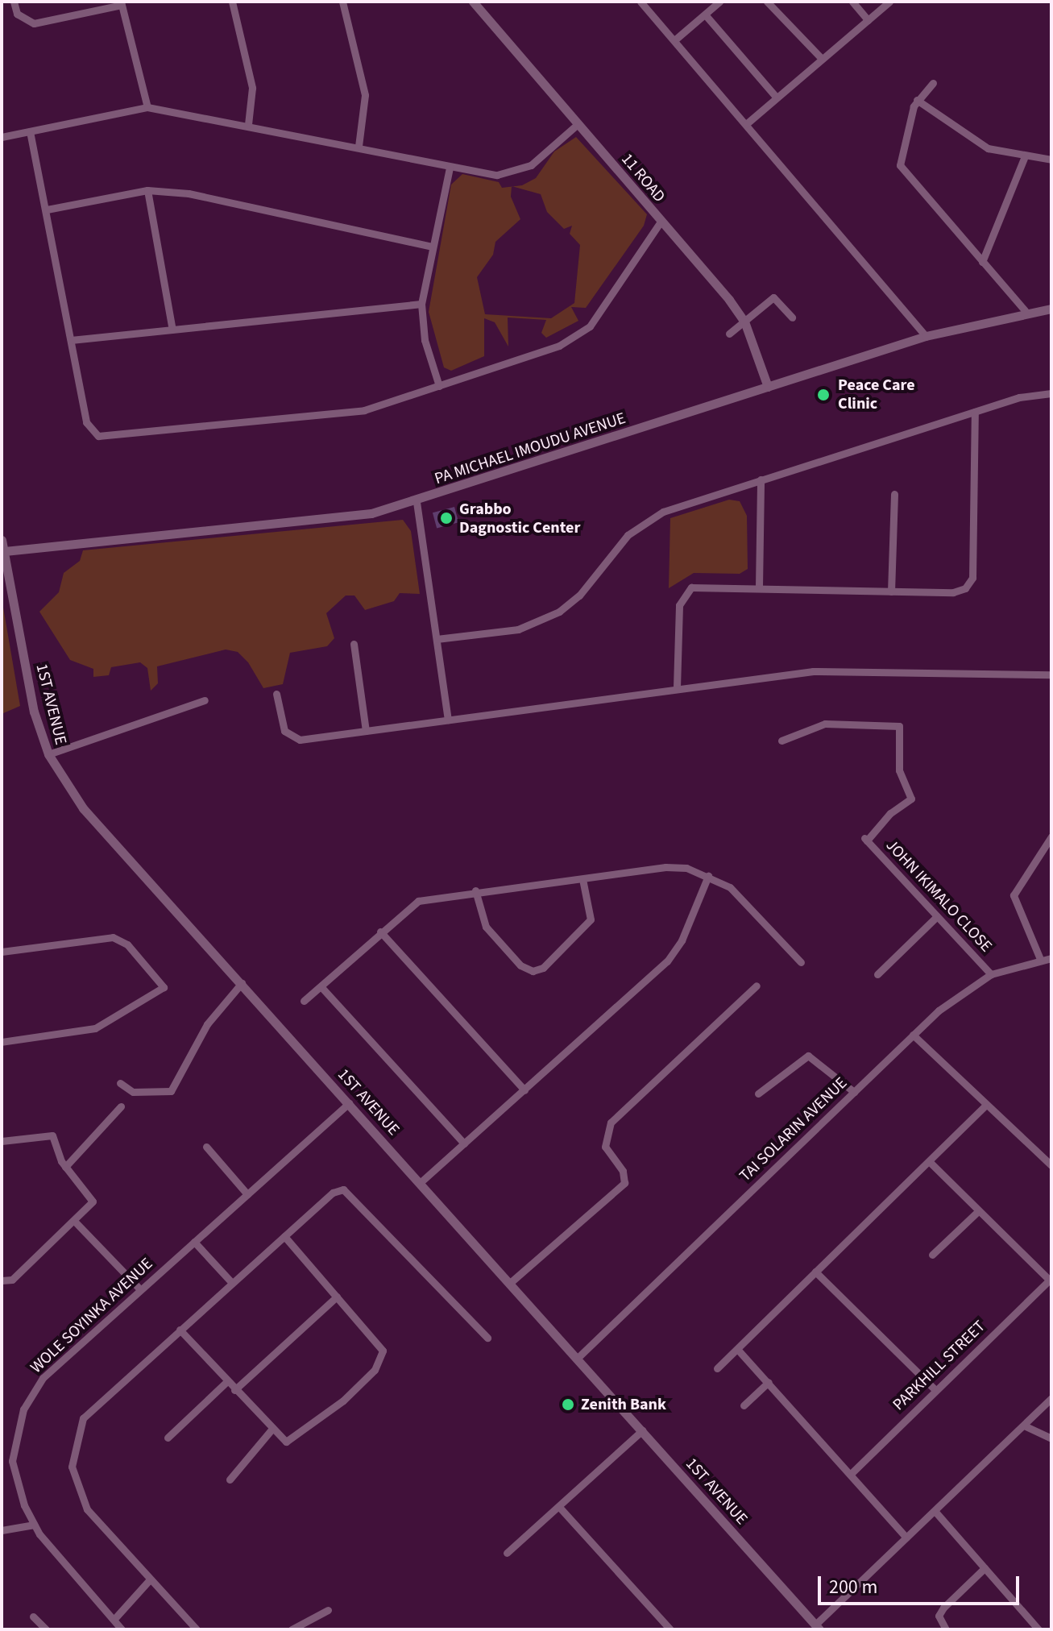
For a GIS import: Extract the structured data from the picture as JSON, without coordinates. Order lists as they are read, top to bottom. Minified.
{"streets":{"street":["11 ROAD","PA MICHAEL IMOUDU AVENUE","1ST AVENUE","JOHN IKIMALO CLOSE","TAI SOLARIN AVENUE","WOLE SOYINKA AVENUE","PARKHILL STREET"]},"crossings":[["11 ROAD","PA MICHAEL IMOUDU AVENUE"],["PA MICHAEL IMOUDU AVENUE","1ST AVENUE"],["1ST AVENUE","TAI SOLARIN AVENUE"],["1ST AVENUE","WOLE SOYINKA AVENUE"],["JOHN IKIMALO CLOSE","TAI SOLARIN AVENUE"]],"places":["Peace Care Clinic","Grabbo Dagnostic Center","Zenith Bank"],"scale_bar":"200 m"}
